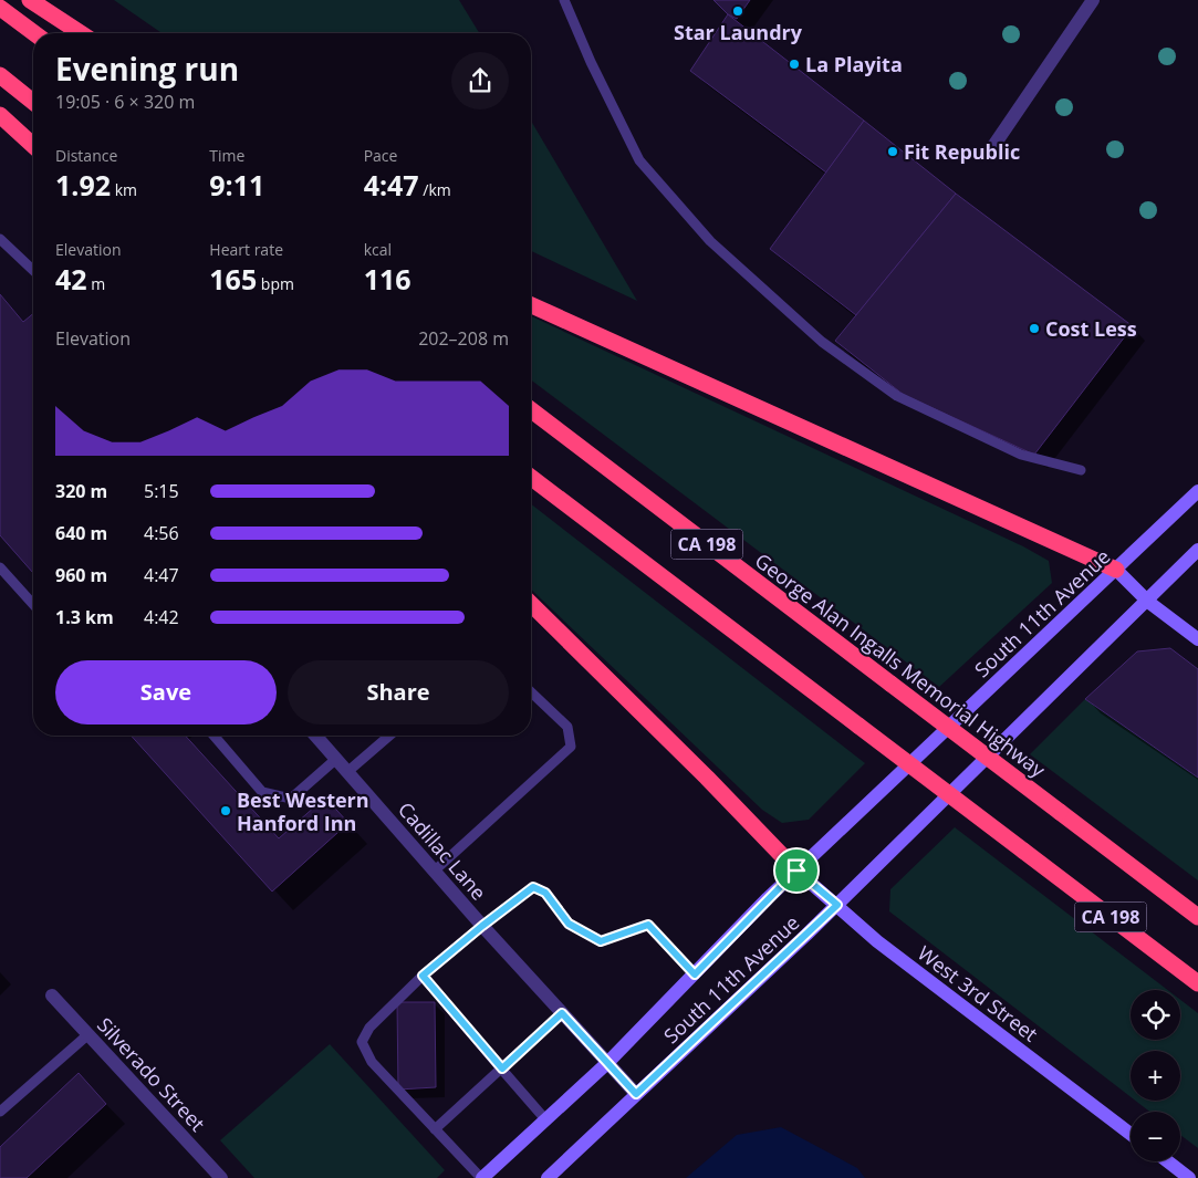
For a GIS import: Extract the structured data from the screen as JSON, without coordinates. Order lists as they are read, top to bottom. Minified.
{"streets":{"highway":["CA 198","George Alan Ingalls Memorial Highway"],"main road":["South 11th Avenue","West 3rd Street"],"street":["Cadillac Lane","Silverado Street"]},"crossings":[["South 11th Avenue","Cadillac Lane"],["South 11th Avenue","West 3rd Street"]],"places":["Star Laundry","La Playita","Fit Republic","Cost Less","Best Western Hanford Inn"],"page":{"heading":["Evening run","19:05 · 6 × 320 m"],"stats":[["Distance","1.92 km"],["Time","9:11"],["Pace","4:47 /km"],["Elevation","42 m"],["Heart rate","165 bpm"],["kcal","116"]],"chart":["Elevation","202–208 m"],"list":[{"name":"320 m","note":"5:15"},{"name":"640 m","note":"4:56"},{"name":"960 m","note":"4:47"},{"name":"1.3 km","note":"4:42"}],"buttons":["Save","Share"],"map_buttons":["+","−"]}}
